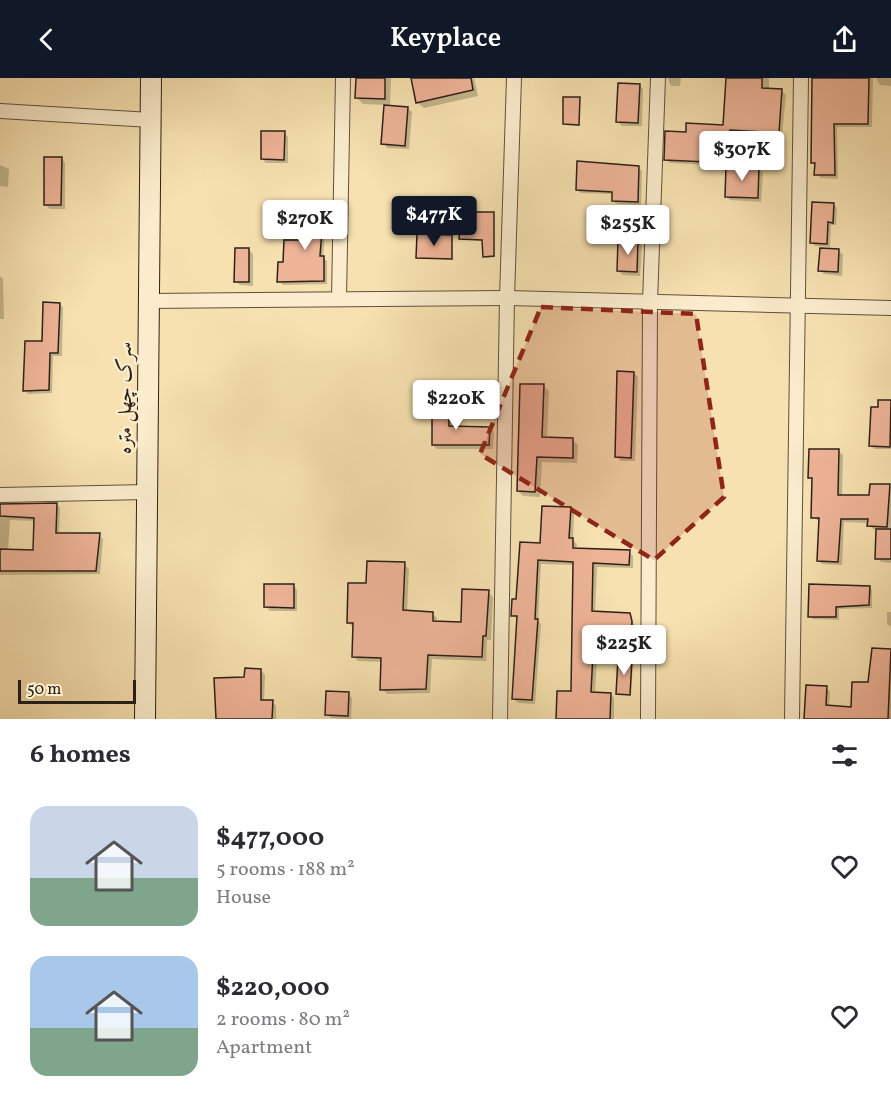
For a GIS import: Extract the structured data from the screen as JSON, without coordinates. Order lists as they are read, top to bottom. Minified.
{"streets":{"street":["سرک چهل متره"]},"scale_bar":"50 m","page":{"header":"Keyplace","price":["$307K","$477K","$270K","$255K","$220K","$225K"],"scale":"50 m","heading":"6 homes","list":[{"name":"$477,000","note":"5 rooms · 188 m² · House"},{"name":"$220,000","note":"2 rooms · 80 m² · Apartment"}]}}
